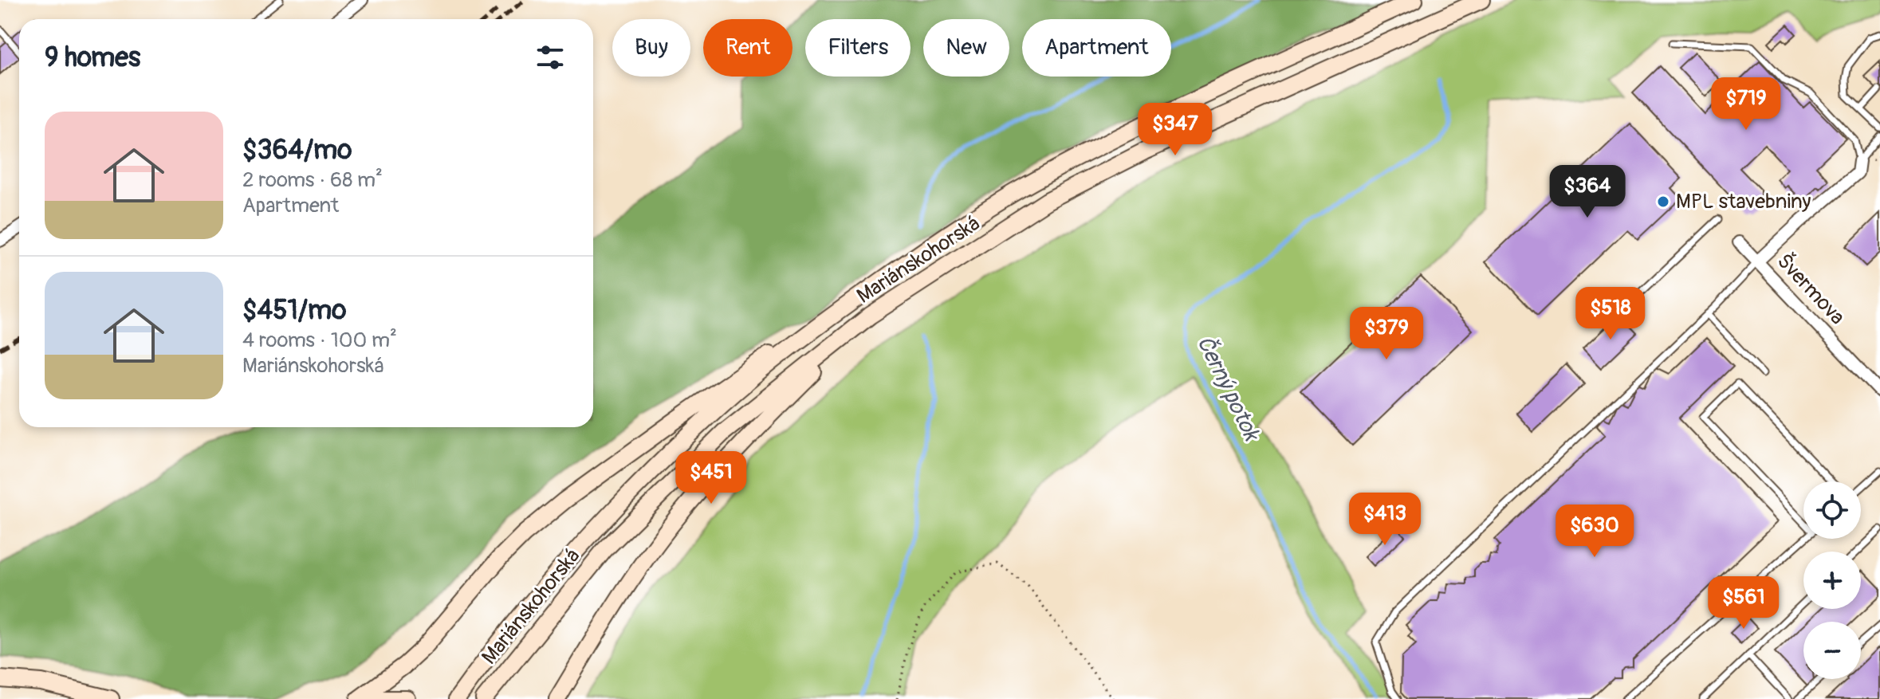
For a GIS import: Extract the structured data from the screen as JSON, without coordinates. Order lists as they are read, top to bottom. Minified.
{"streets":{"main road":["Mariánskohorská"],"street":["Švermova"]},"water":["Černý potok"],"places":["MPL stavebniny"],"page":{"chip":["Buy","Rent","Filters","New","Apartment"],"heading":"9 homes","price":["$719","$347","$364","$518","$379","$451","$413","$630","$561"],"list":[{"name":"$364/mo","note":"2 rooms · 68 m² · Apartment"},{"name":"$451/mo","note":"4 rooms · 100 m² · Mariánskohorská"}],"map_buttons":["+","−"]}}
